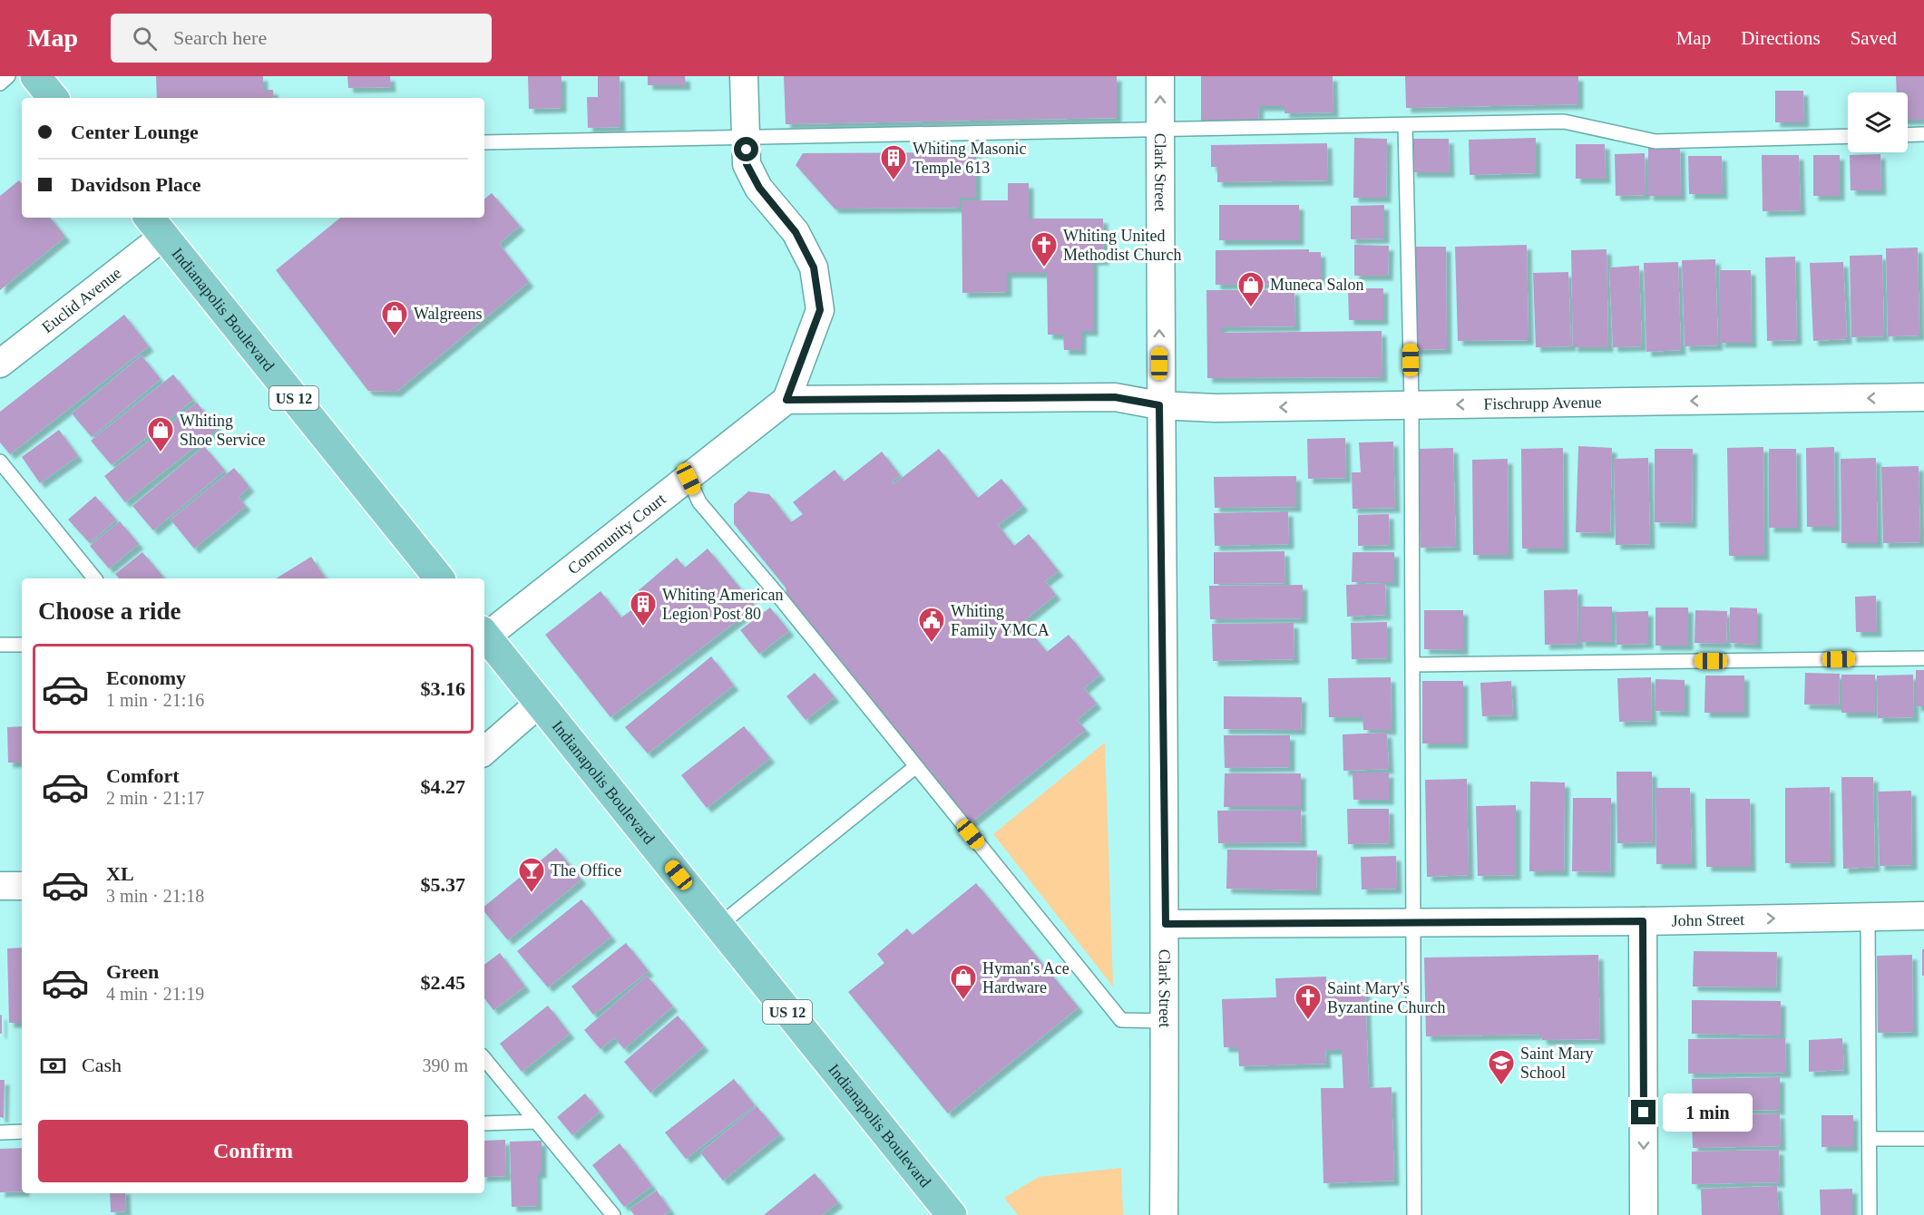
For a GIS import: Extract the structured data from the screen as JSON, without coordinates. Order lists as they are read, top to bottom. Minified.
{"streets":{"main road":["Indianapolis Boulevard","US 12"],"street":["Clark Street","Euclid Avenue","Fischrupp Avenue","Community Court","John Street"]},"crossings":[["Clark Street","Fischrupp Avenue"],["Clark Street","John Street"],["Euclid Avenue","Indianapolis Boulevard"],["Indianapolis Boulevard","Community Court"]],"one_way":["Fischrupp Avenue"],"places":{"building":["Whiting Masonic Temple 613","Whiting American Legion Post 80"],"church":["Whiting United Methodist Church","Saint Mary's Byzantine Church"],"shop":["Muneca Salon","Walgreens","Whiting Shoe Service","Hyman's Ace Hardware"],"public building":["Whiting Family YMCA"],"bar":["The Office"],"school or university":["Saint Mary School"]},"page":{"header":"Map","search":"Search here","nav":["Map","Directions","Saved"],"banner":["Center Lounge","Davidson Place"],"heading":"Choose a ride","list":[{"name":"Economy","note":"1 min · 21:16","value":"$3.16"},{"name":"Comfort","note":"2 min · 21:17","value":"$4.27"},{"name":"XL","note":"3 min · 21:18","value":"$5.37"},{"name":"Green","note":"4 min · 21:19","value":"$2.45"}],"pay":["Cash","390 m"],"bubble":"1 min","buttons":"Confirm"}}
